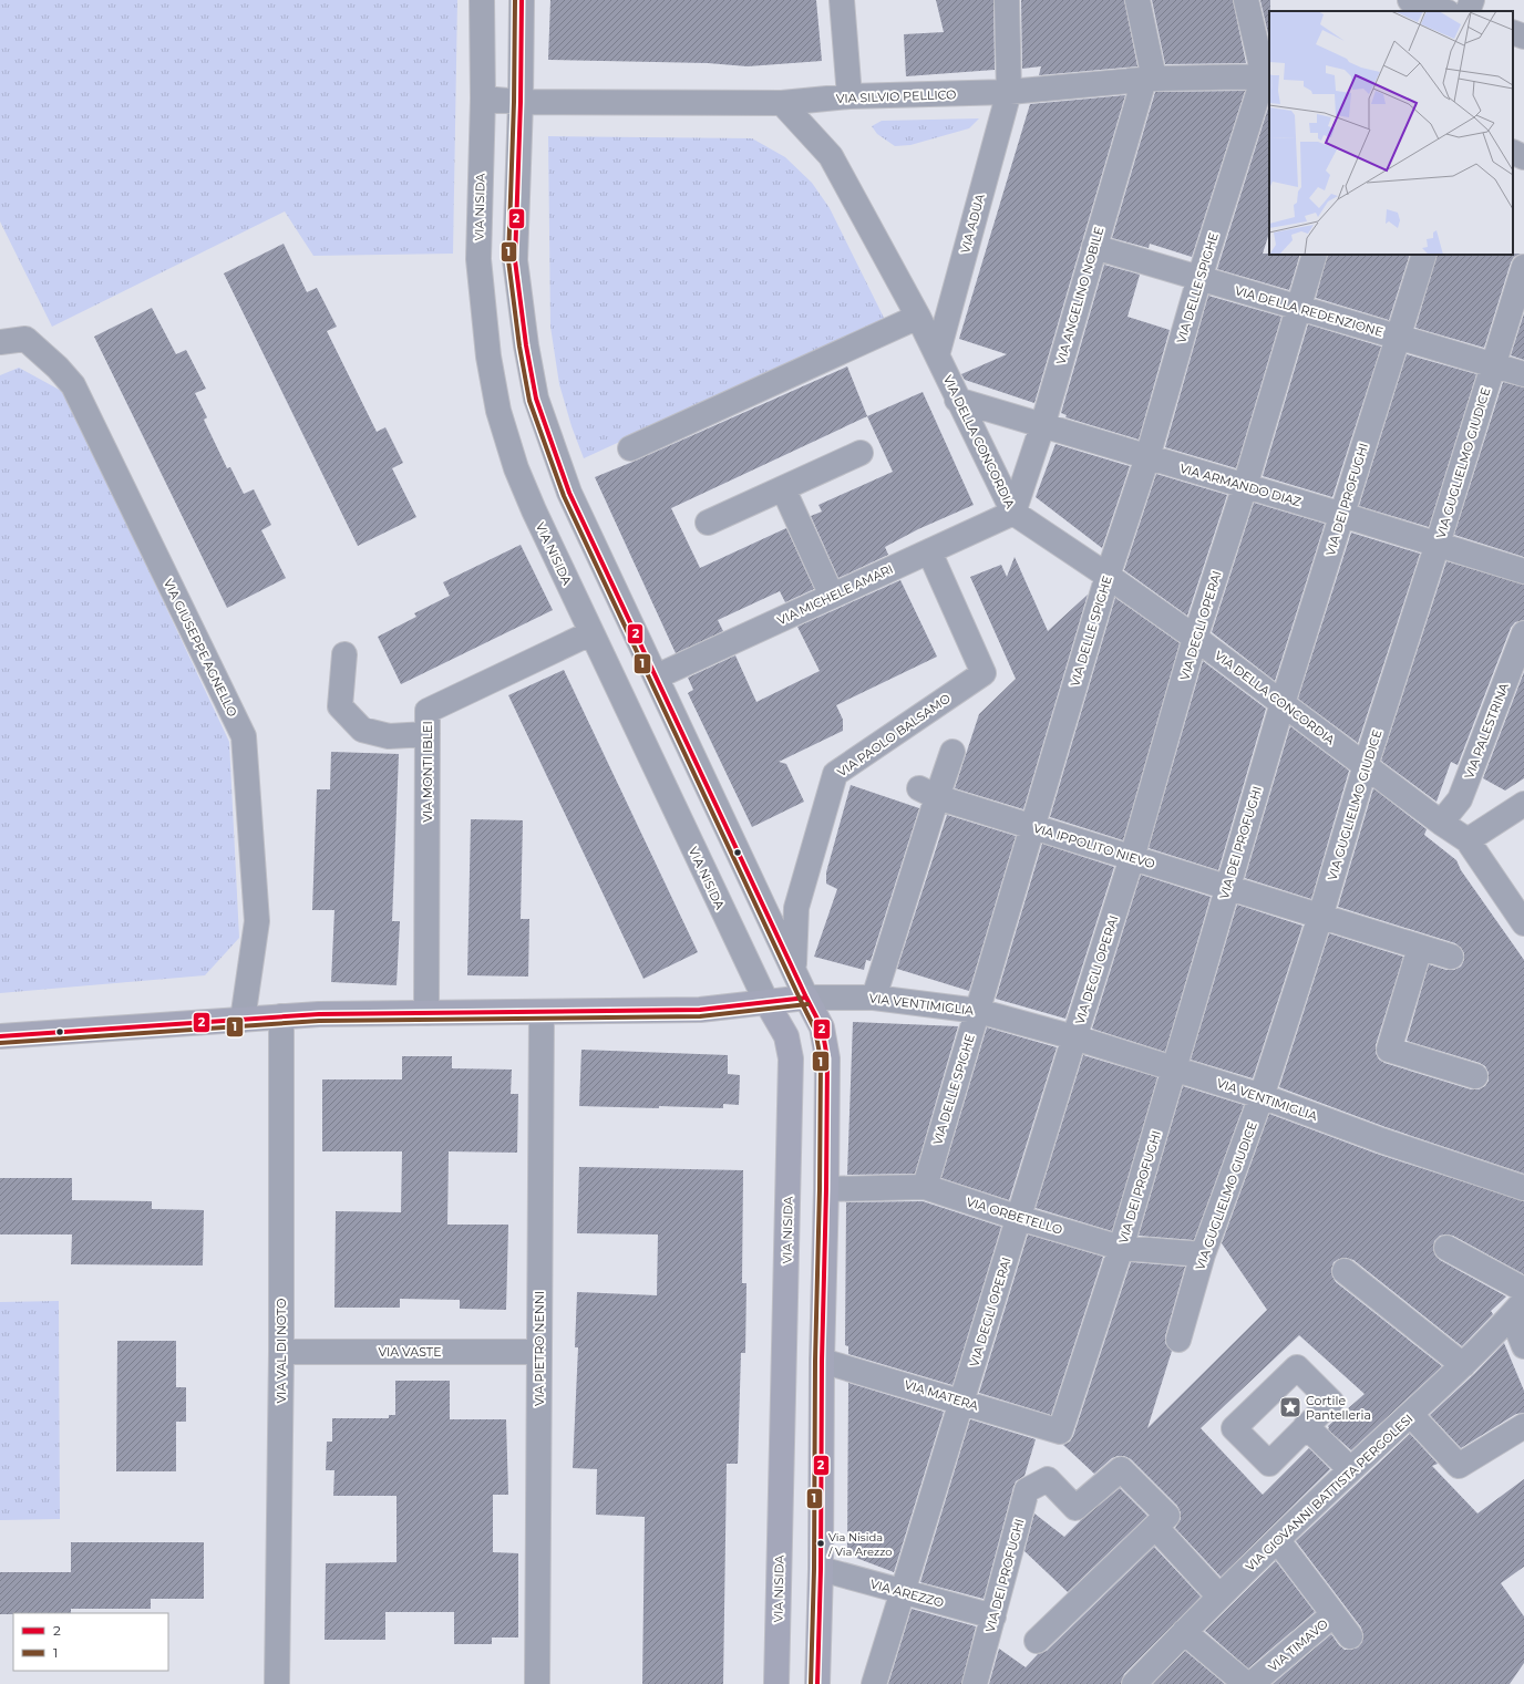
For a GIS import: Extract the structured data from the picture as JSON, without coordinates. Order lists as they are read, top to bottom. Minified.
{"streets":{"main road":["VIA NISIDA","VIA VENTIMIGLIA"],"street":["VIA SILVIO PELLICO","VIA ADUA","VIA DELLE SPIGHE","VIA ANGELINO NOBILE","VIA DELLA REDENZIONE","VIA DELLA CONCORDIA","VIA GUGLIELMO GIUDICE","VIA ARMANDO DIAZ","VIA DEI PROFUGHI","VIA MICHELE AMARI","VIA DEGLI OPERAI","VIA GIUSEPPE AGNELLO","VIA PALESTRINA","VIA PAOLO BALSAMO","VIA MONTI IBLEI","VIA IPPOLITO NIEVO","VIA ORBETELLO","VIA PIETRO NENNI","VIA VAL DI NOTO","VIA VASTE","VIA MATERA","VIA GIOVANNI BATTISTA PERGOLESI","VIA AREZZO","VIA TIMAVO"]},"crossings":[["VIA SILVIO PELLICO","VIA NISIDA"],["VIA SILVIO PELLICO","VIA ADUA"],["VIA SILVIO PELLICO","VIA DELLE SPIGHE"],["VIA SILVIO PELLICO","VIA ANGELINO NOBILE"],["VIA SILVIO PELLICO","VIA DELLA CONCORDIA"],["VIA NISIDA","VIA MONTI IBLEI"],["VIA NISIDA","VIA VENTIMIGLIA"],["VIA ADUA","VIA DELLA CONCORDIA"],["VIA DELLE SPIGHE","VIA DELLA REDENZIONE"],["VIA DELLE SPIGHE","VIA DELLA CONCORDIA"],["VIA DELLE SPIGHE","VIA ARMANDO DIAZ"],["VIA DELLE SPIGHE","VIA IPPOLITO NIEVO"],["VIA DELLE SPIGHE","VIA VENTIMIGLIA"],["VIA DELLE SPIGHE","VIA ORBETELLO"],["VIA ANGELINO NOBILE","VIA DELLA REDENZIONE"],["VIA ANGELINO NOBILE","VIA DELLA CONCORDIA"],["VIA ANGELINO NOBILE","VIA ARMANDO DIAZ"],["VIA ANGELINO NOBILE","VIA MICHELE AMARI"],["VIA DELLA REDENZIONE","VIA GUGLIELMO GIUDICE"],["VIA DELLA REDENZIONE","VIA DEI PROFUGHI"],["VIA DELLA REDENZIONE","VIA DEGLI OPERAI"],["VIA DELLA CONCORDIA","VIA GUGLIELMO GIUDICE"],["VIA DELLA CONCORDIA","VIA ARMANDO DIAZ"],["VIA DELLA CONCORDIA","VIA DEI PROFUGHI"],["VIA DELLA CONCORDIA","VIA MICHELE AMARI"],["VIA DELLA CONCORDIA","VIA DEGLI OPERAI"],["VIA DELLA CONCORDIA","VIA PALESTRINA"],["VIA GUGLIELMO GIUDICE","VIA ARMANDO DIAZ"],["VIA GUGLIELMO GIUDICE","VIA IPPOLITO NIEVO"],["VIA GUGLIELMO GIUDICE","VIA VENTIMIGLIA"],["VIA GUGLIELMO GIUDICE","VIA ORBETELLO"],["VIA ARMANDO DIAZ","VIA DEI PROFUGHI"],["VIA ARMANDO DIAZ","VIA DEGLI OPERAI"],["VIA DEI PROFUGHI","VIA IPPOLITO NIEVO"],["VIA DEI PROFUGHI","VIA VENTIMIGLIA"],["VIA DEI PROFUGHI","VIA ORBETELLO"],["VIA DEI PROFUGHI","VIA MATERA"],["VIA DEI PROFUGHI","VIA AREZZO"],["VIA MICHELE AMARI","VIA PAOLO BALSAMO"],["VIA DEGLI OPERAI","VIA IPPOLITO NIEVO"],["VIA DEGLI OPERAI","VIA VENTIMIGLIA"],["VIA DEGLI OPERAI","VIA ORBETELLO"],["VIA DEGLI OPERAI","VIA MATERA"],["VIA DEGLI OPERAI","VIA AREZZO"],["VIA GIUSEPPE AGNELLO","VIA VENTIMIGLIA"],["VIA MONTI IBLEI","VIA VENTIMIGLIA"],["VIA VENTIMIGLIA","VIA PIETRO NENNI"],["VIA VENTIMIGLIA","VIA VAL DI NOTO"],["VIA PIETRO NENNI","VIA VASTE"],["VIA VAL DI NOTO","VIA VASTE"],["VIA GIOVANNI BATTISTA PERGOLESI","VIA TIMAVO"]],"places":{"place":["Cortile Pantelleria"],"other":["Via Nisida / Via Arezzo"]},"lines":["transit line 2","transit line 1"],"legend":["2","1"]}
